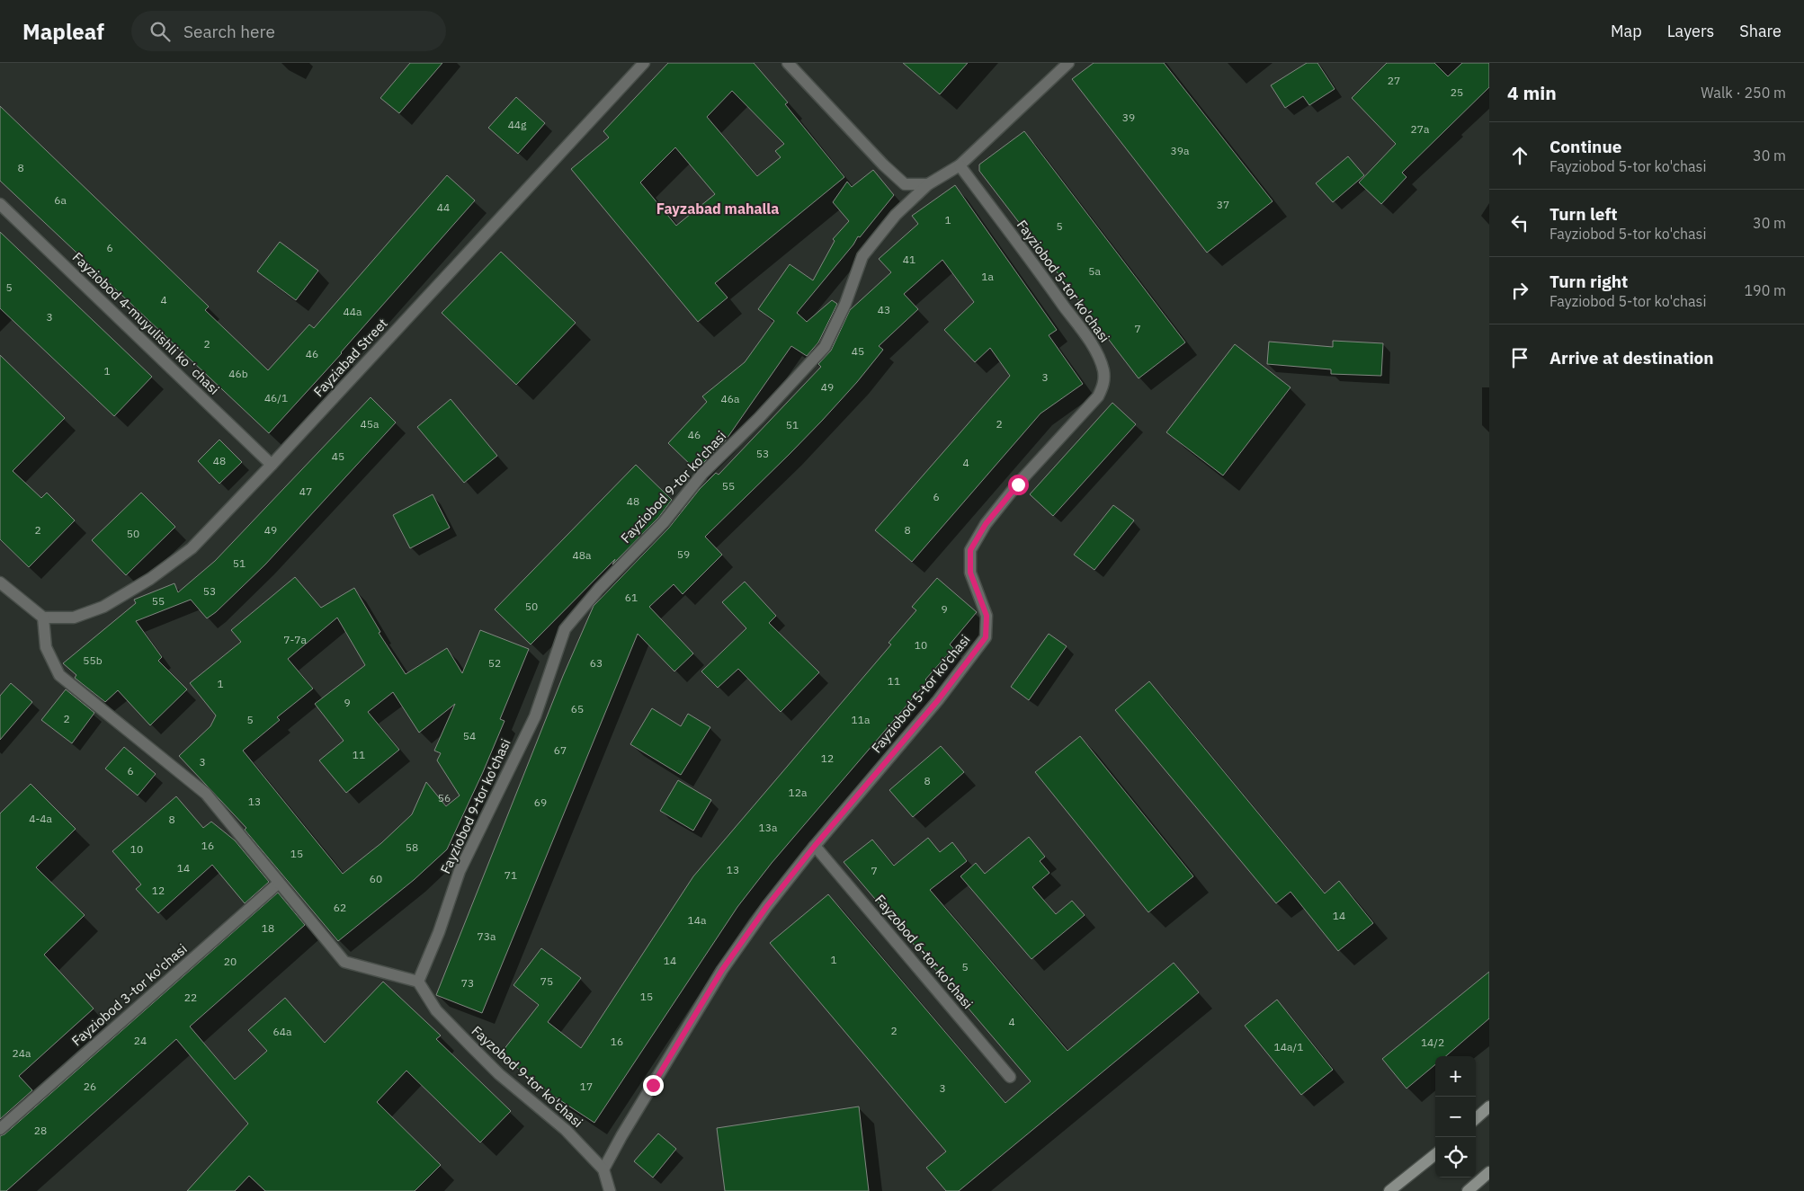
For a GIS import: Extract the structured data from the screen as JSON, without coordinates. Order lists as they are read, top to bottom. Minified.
{"streets":{"street":["Fayziobod 5-tor ko'chasi","Fayziobod 4-muyulishli koʻchasi","Fayziabad Street","Fayziobod 9-tor ko'chasi","Fayzobod 6-tor ko'chasi","Fayziobod 3-tor ko'chasi","Fayzobod 9-tor ko'chasi"]},"crossings":[["Fayziobod 5-tor ko'chasi","Fayziobod 9-tor ko'chasi"],["Fayziobod 5-tor ko'chasi","Fayzobod 6-tor ko'chasi"],["Fayziobod 5-tor ko'chasi","Fayzobod 9-tor ko'chasi"],["Fayziobod 4-muyulishli koʻchasi","Fayziabad Street"],["Fayziobod 9-tor ko'chasi","Fayzobod 9-tor ko'chasi"]],"districts":["Fayzabad mahalla"],"house_numbers":["27","25","39","44g","27a","39a","8","6a","37","44","1","5","6","41","5a","1a","5","4","43","44a","3","7","2","45","46","1","46b","3","49","46/1","46a","45a","2","51","46","53","45","48","4","55","47","6","48","2","49","8","50","59","48a","51","53","61","55","50","9","7-7a","10","55b","52","63","11","1","9","65","2","5","11a","54","67","11","12","3","6","8","12a","56","13","69","4-4a","8","13a","16","58","10","15","14","13","7","71","60","12","62","14","14a","18","73a","1","14","20","5","75","73","15","22","4","2","64a","24","16","14/2","14a/1","24a","26","17","3","28"],"page":{"header":"Mapleaf","search":"Search here","nav":["Map","Layers","Share"],"heading":["4 min","Walk · 250 m"],"list":[["Continue","Fayziobod 5-tor ko'chasi","30 m"],["Turn left","Fayziobod 5-tor ko'chasi","30 m"],["Turn right","Fayziobod 5-tor ko'chasi","190 m"],"Arrive at destination"],"map_buttons":["+","−"]}}
